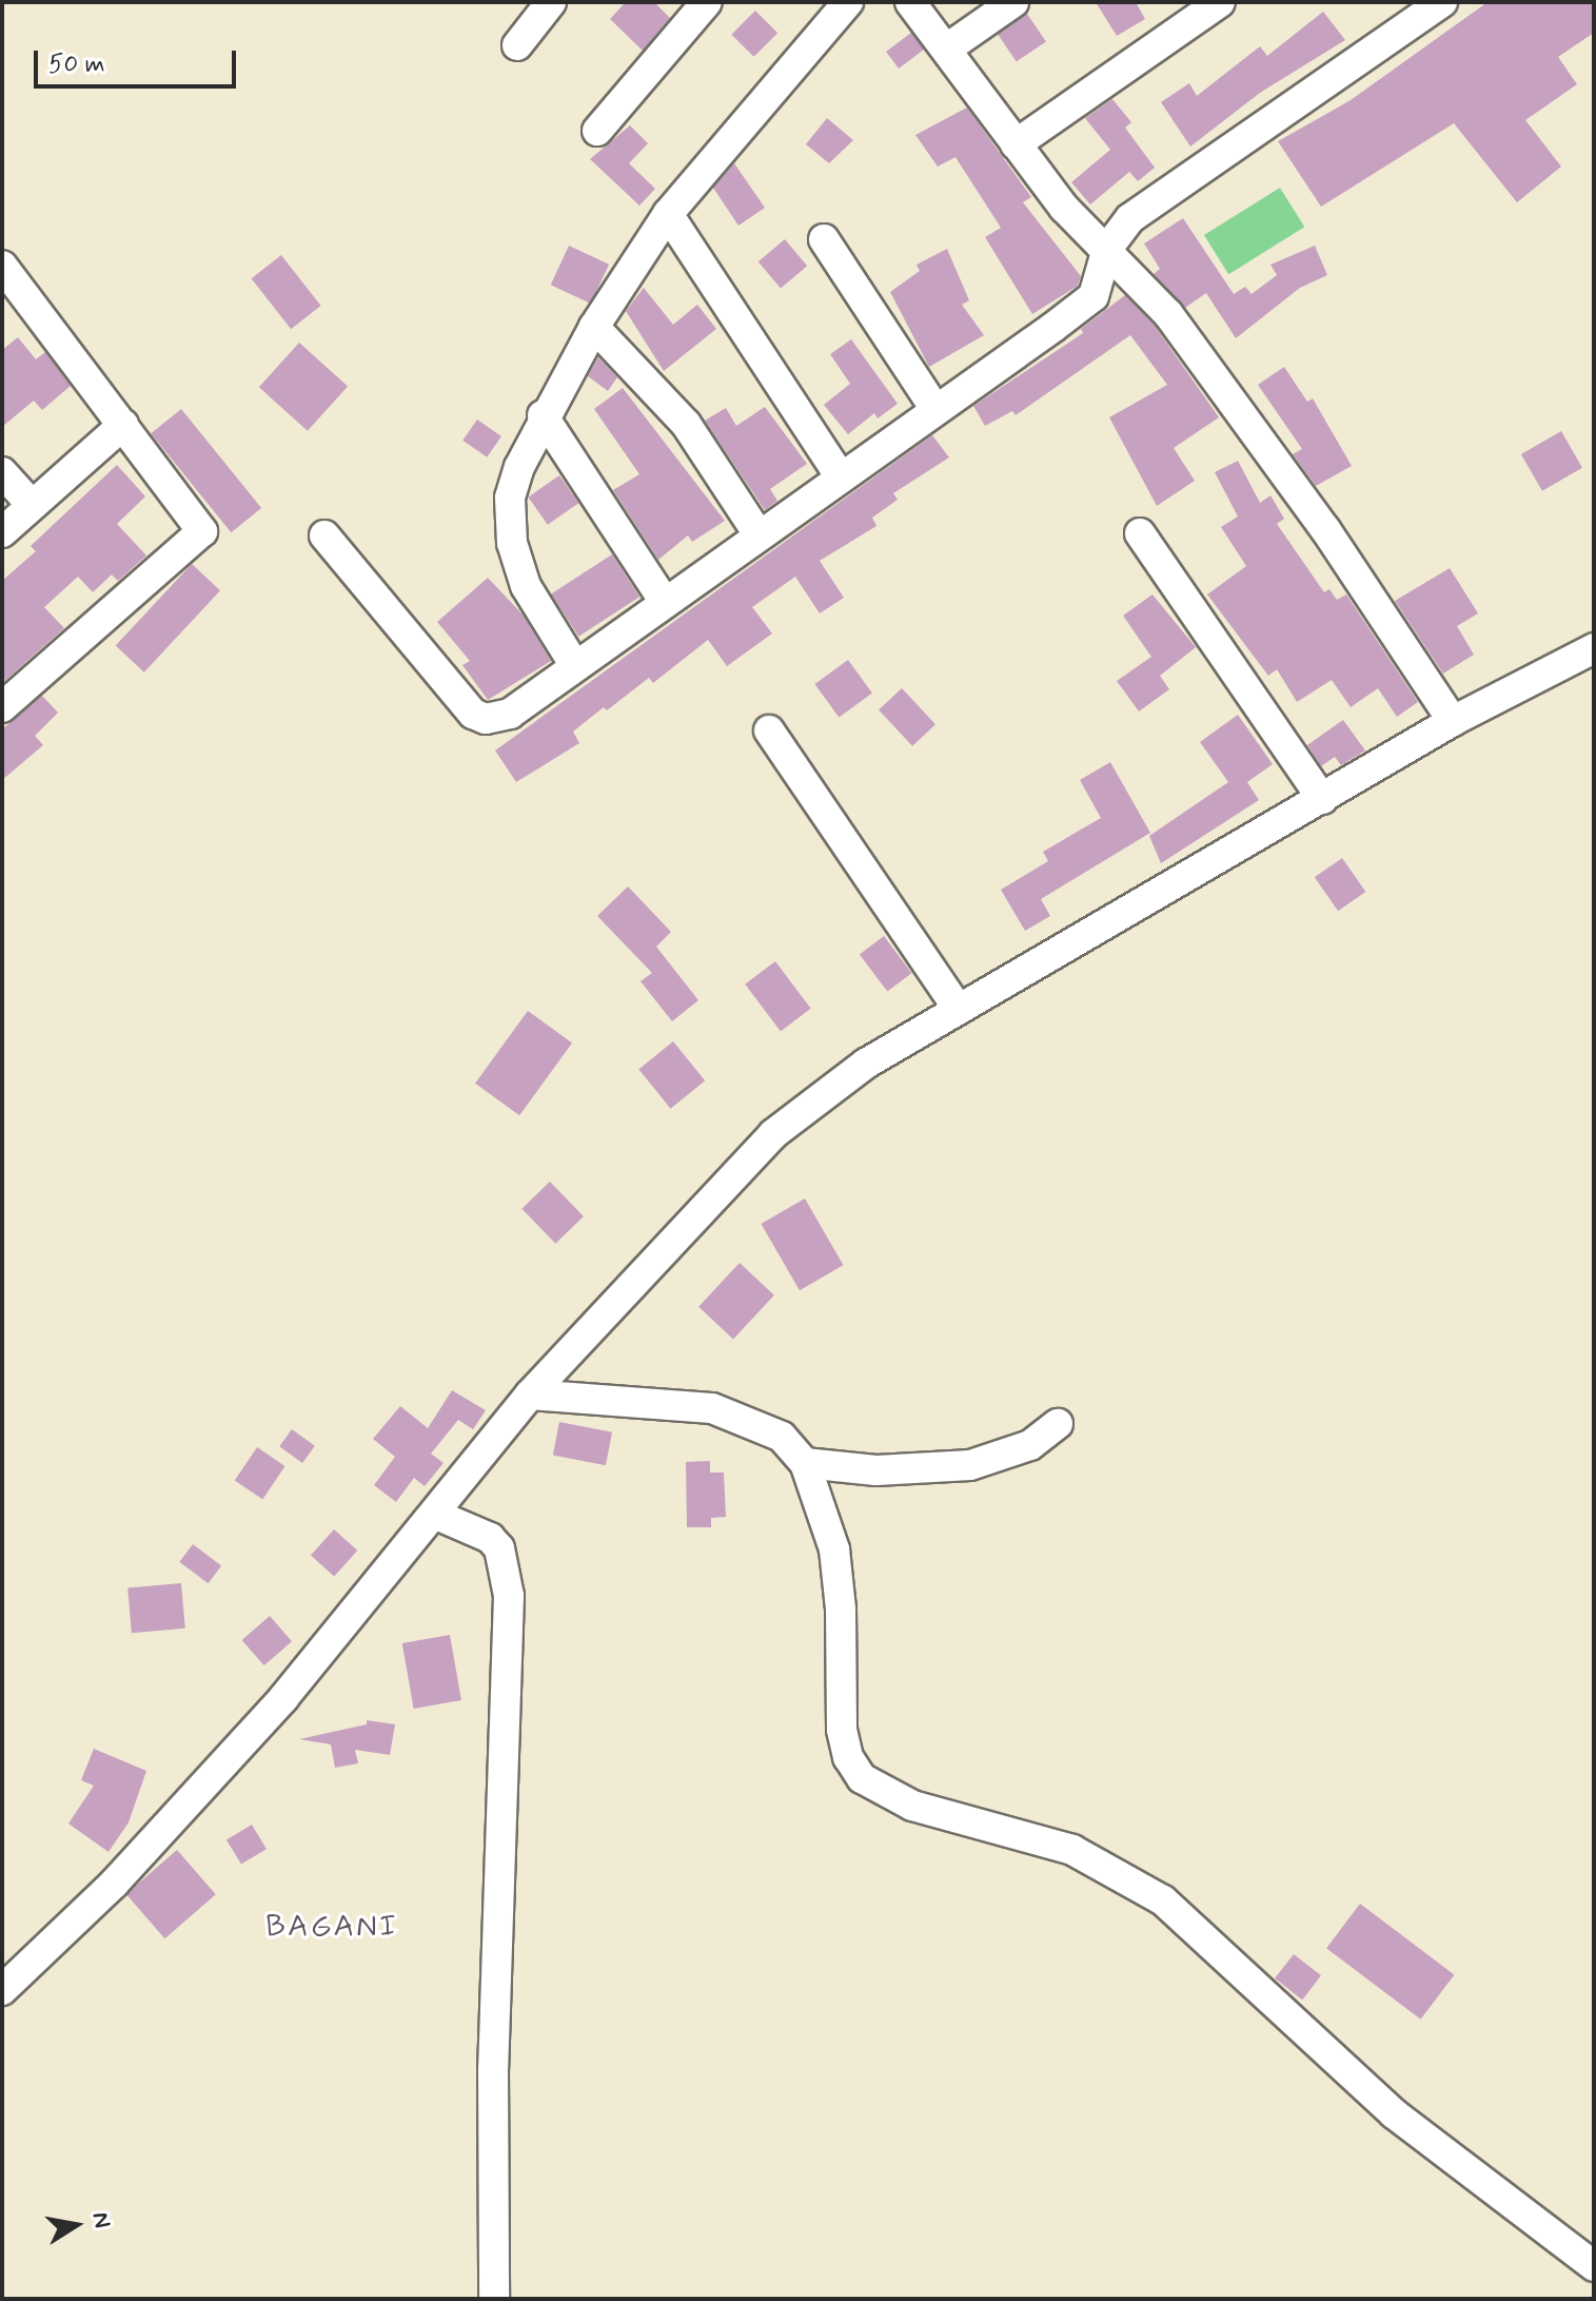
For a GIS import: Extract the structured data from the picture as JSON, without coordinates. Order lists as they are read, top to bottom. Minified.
{"districts":["BAGANI"],"scale_bar":"50 m","north":"right"}
